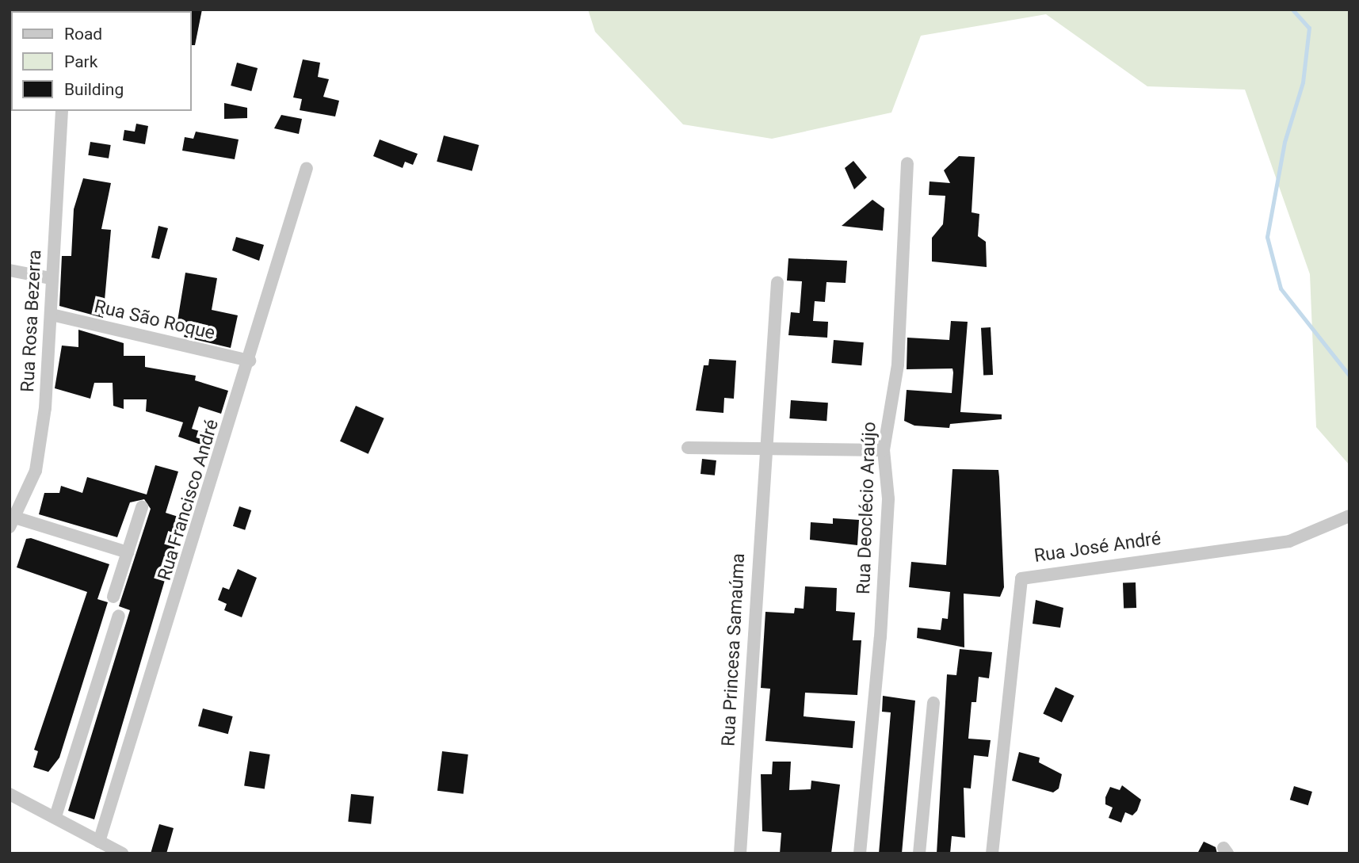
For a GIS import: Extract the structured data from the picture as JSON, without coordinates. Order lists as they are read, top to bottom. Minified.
{"streets":{"street":["Rua São Roque","Rua Rosa Bezerra","Rua Francisco André","Rua Deoclécio Araújo","Rua José André","Rua Princesa Samaúma"]},"crossings":[["Rua São Roque","Rua Rosa Bezerra"],["Rua São Roque","Rua Francisco André"]],"legend":["Road","Park","Building"]}
